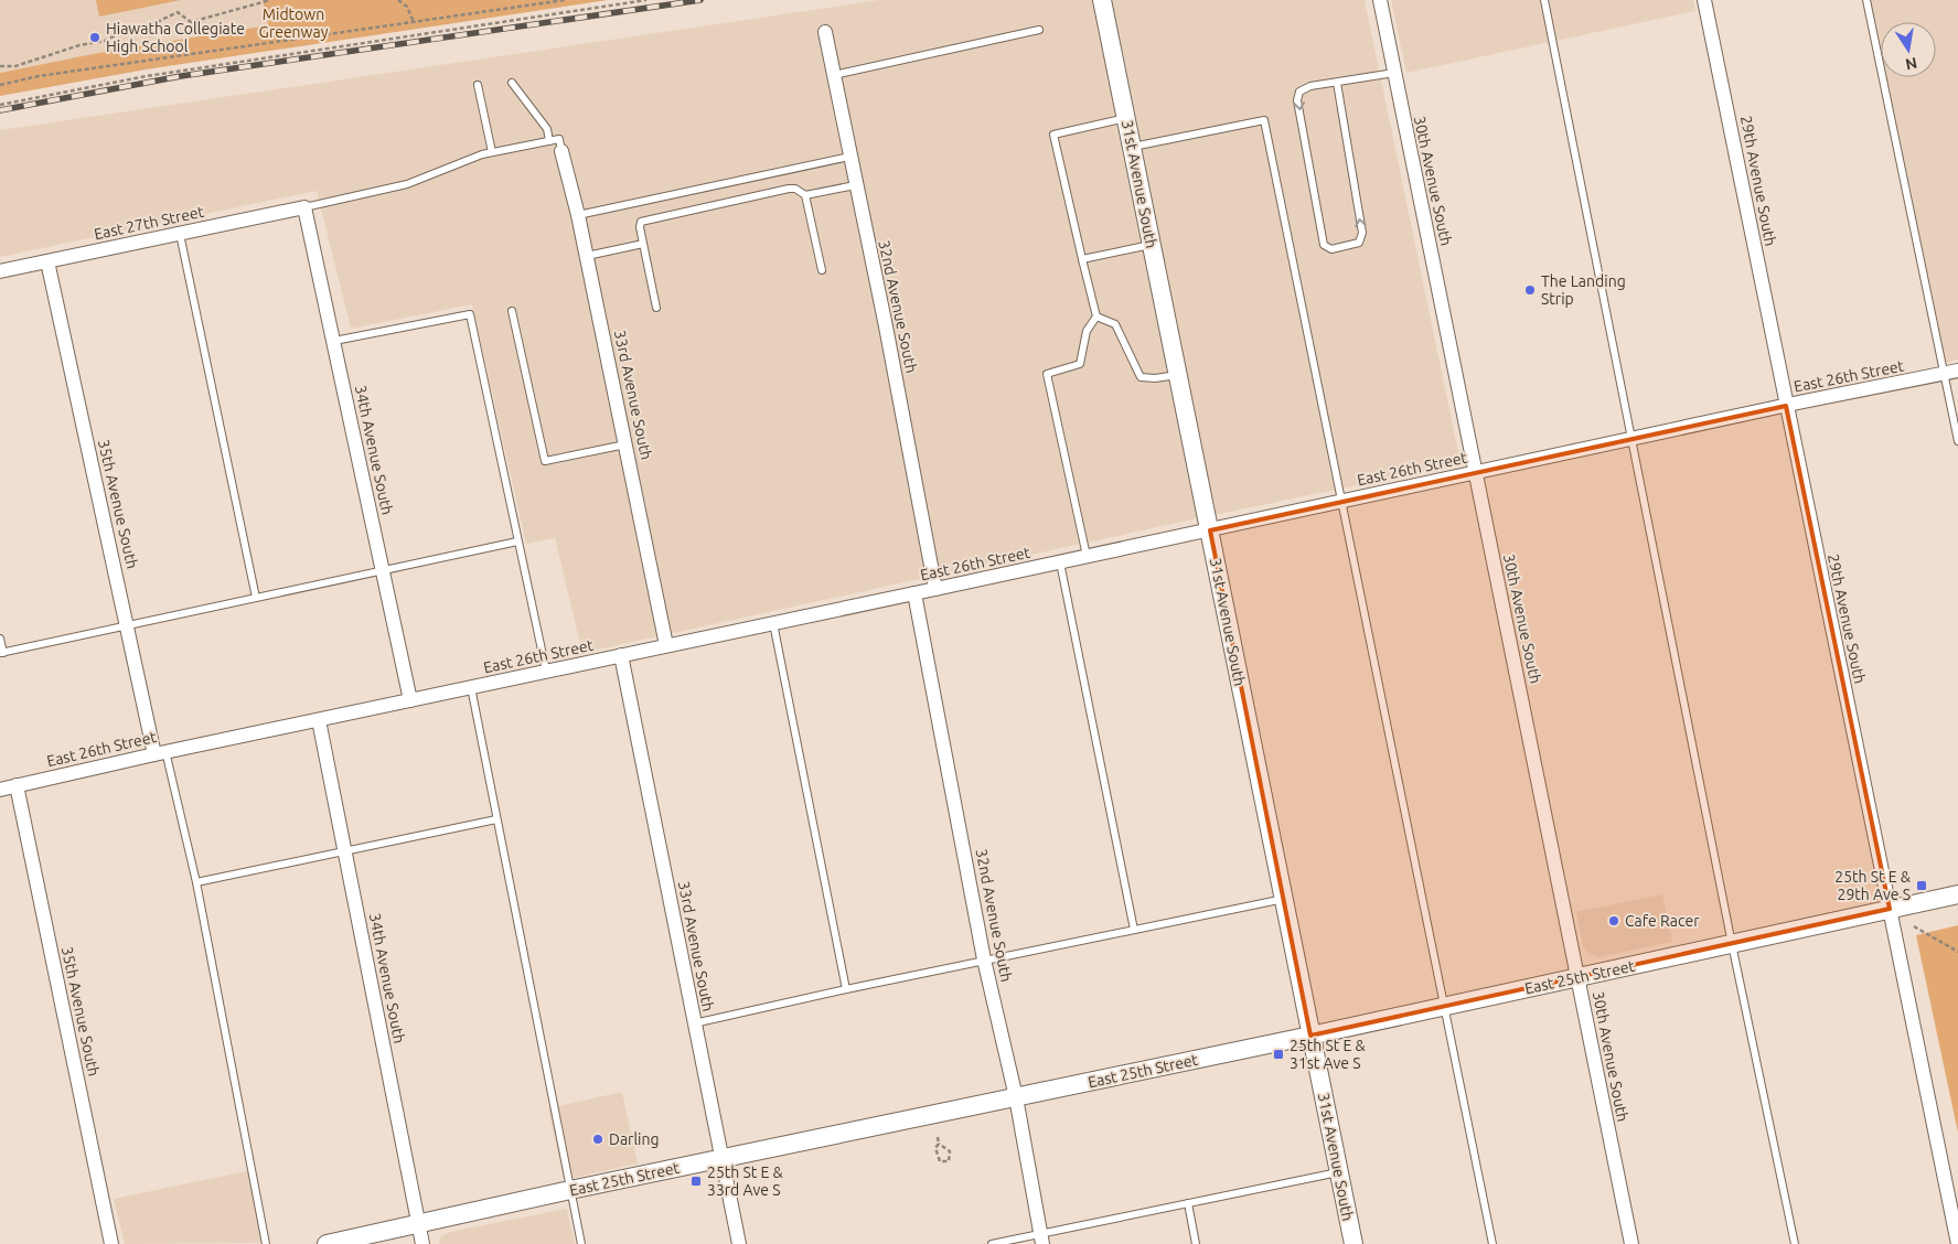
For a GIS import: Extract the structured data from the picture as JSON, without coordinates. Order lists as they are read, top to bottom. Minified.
{"streets":{"street":["30th Avenue South","29th Avenue South","31st Avenue South","East 27th Street","32nd Avenue South","East 26th Street","33rd Avenue South","34th Avenue South","35th Avenue South","East 25th Street"]},"crossings":[["30th Avenue South","East 26th Street"],["30th Avenue South","East 25th Street"],["29th Avenue South","East 26th Street"],["29th Avenue South","East 25th Street"],["31st Avenue South","East 26th Street"],["31st Avenue South","East 25th Street"],["East 27th Street","34th Avenue South"],["East 27th Street","35th Avenue South"],["32nd Avenue South","East 26th Street"],["32nd Avenue South","East 25th Street"],["East 26th Street","33rd Avenue South"],["East 26th Street","34th Avenue South"],["East 26th Street","35th Avenue South"],["33rd Avenue South","East 25th Street"],["34th Avenue South","East 25th Street"]],"parks":["Midtown Greenway"],"places":{"other":["Hiawatha Collegiate High School","The Landing Strip","Cafe Racer","Darling"],"transit":["25th St E & 29th Ave S","25th St E & 31st Ave S","25th St E & 33rd Ave S"]},"north":"bottom"}
